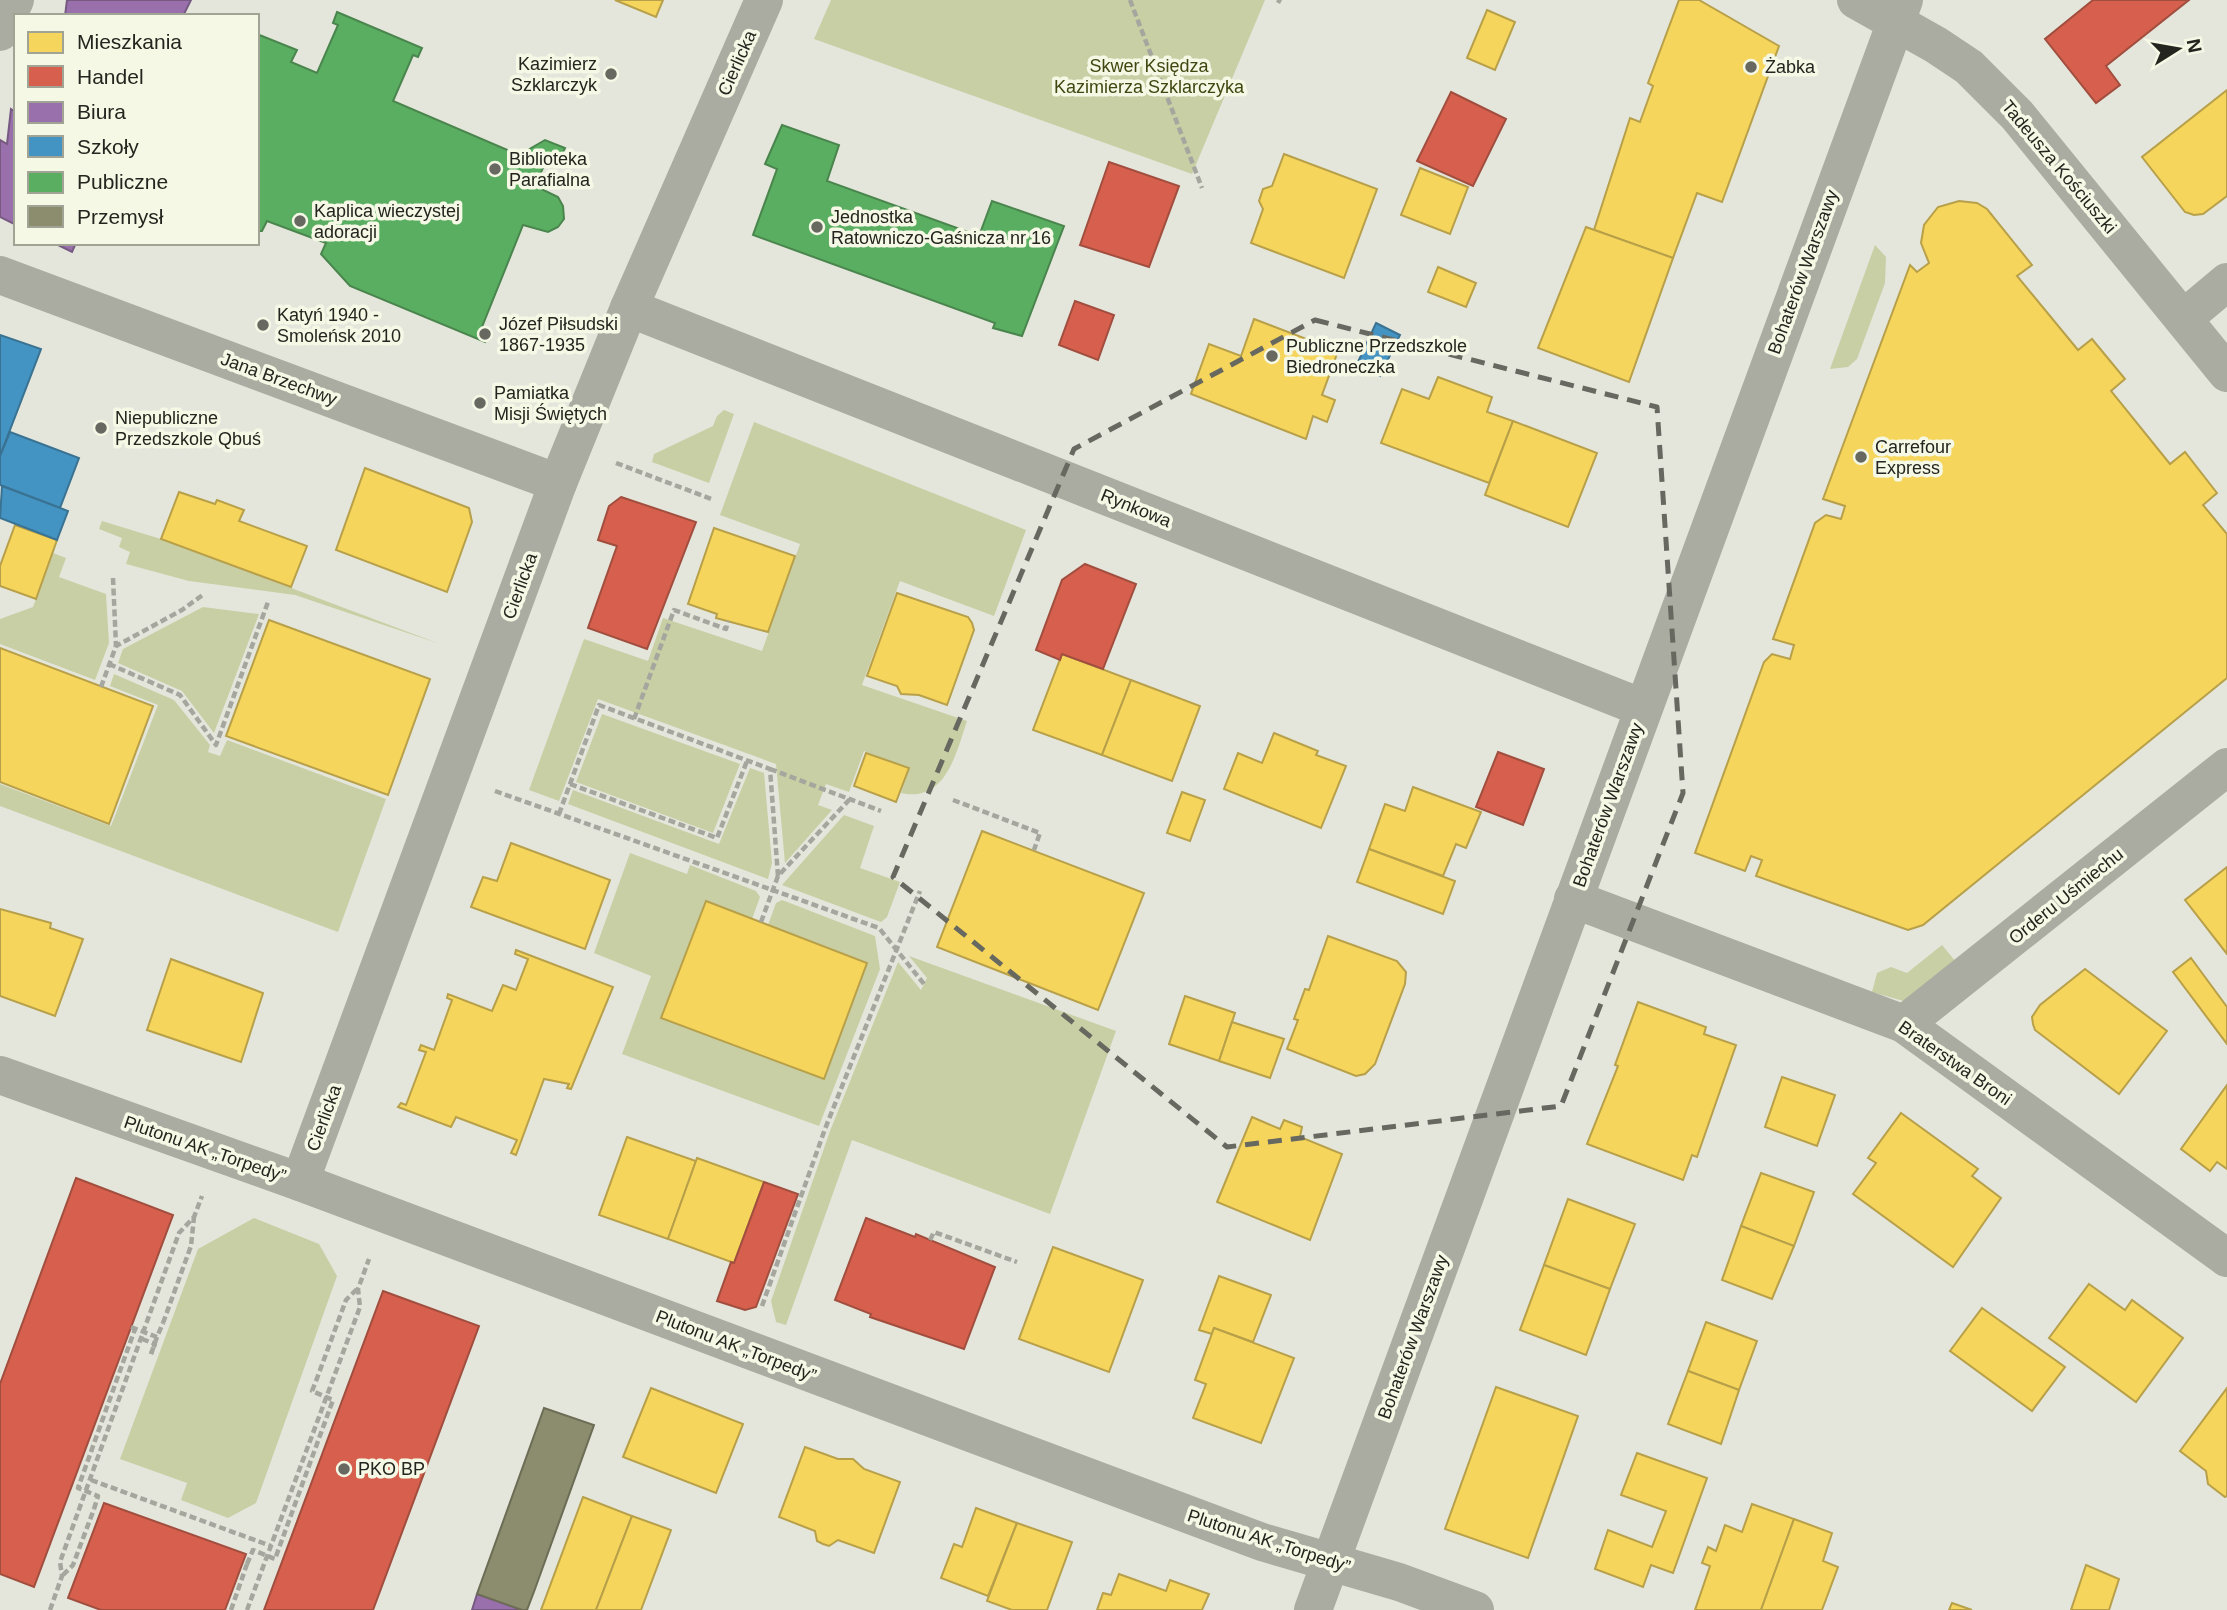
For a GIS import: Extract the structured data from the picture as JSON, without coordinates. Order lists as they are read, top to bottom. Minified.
{"streets":{"street":["Cierlicka","Tadeusza Kościuszki","Bohaterów Warszawy","Jana Brzechwy","Rynkowa","Orderu Uśmiechu","Braterstwa Broni","Plutonu AK „Torpedy”"]},"crossings":[["Cierlicka","Jana Brzechwy"],["Cierlicka","Rynkowa"],["Cierlicka","Plutonu AK „Torpedy”"],["Tadeusza Kościuszki","Bohaterów Warszawy"],["Bohaterów Warszawy","Rynkowa"],["Bohaterów Warszawy","Braterstwa Broni"],["Bohaterów Warszawy","Plutonu AK „Torpedy”"],["Orderu Uśmiechu","Braterstwa Broni"]],"parks":["Skwer Księdza Kazimierza Szklarczyka"],"places":["Żabka","Kazimierz Szklarczyk","Biblioteka Parafialna","Kaplica wieczystej adoracji","Jednostka Ratowniczo-Gaśnicza nr 16","Katyń 1940 - Smoleńsk 2010","Józef Piłsudski 1867-1935","Publiczne Przedszkole Biedroneczka","Pamiątka Misji Świętych","Niepubliczne Przedszkole Qbuś","Carrefour Express","PKO BP"],"legend":["Mieszkania","Handel","Biura","Szkoły","Publiczne","Przemysł"],"north":"right"}
